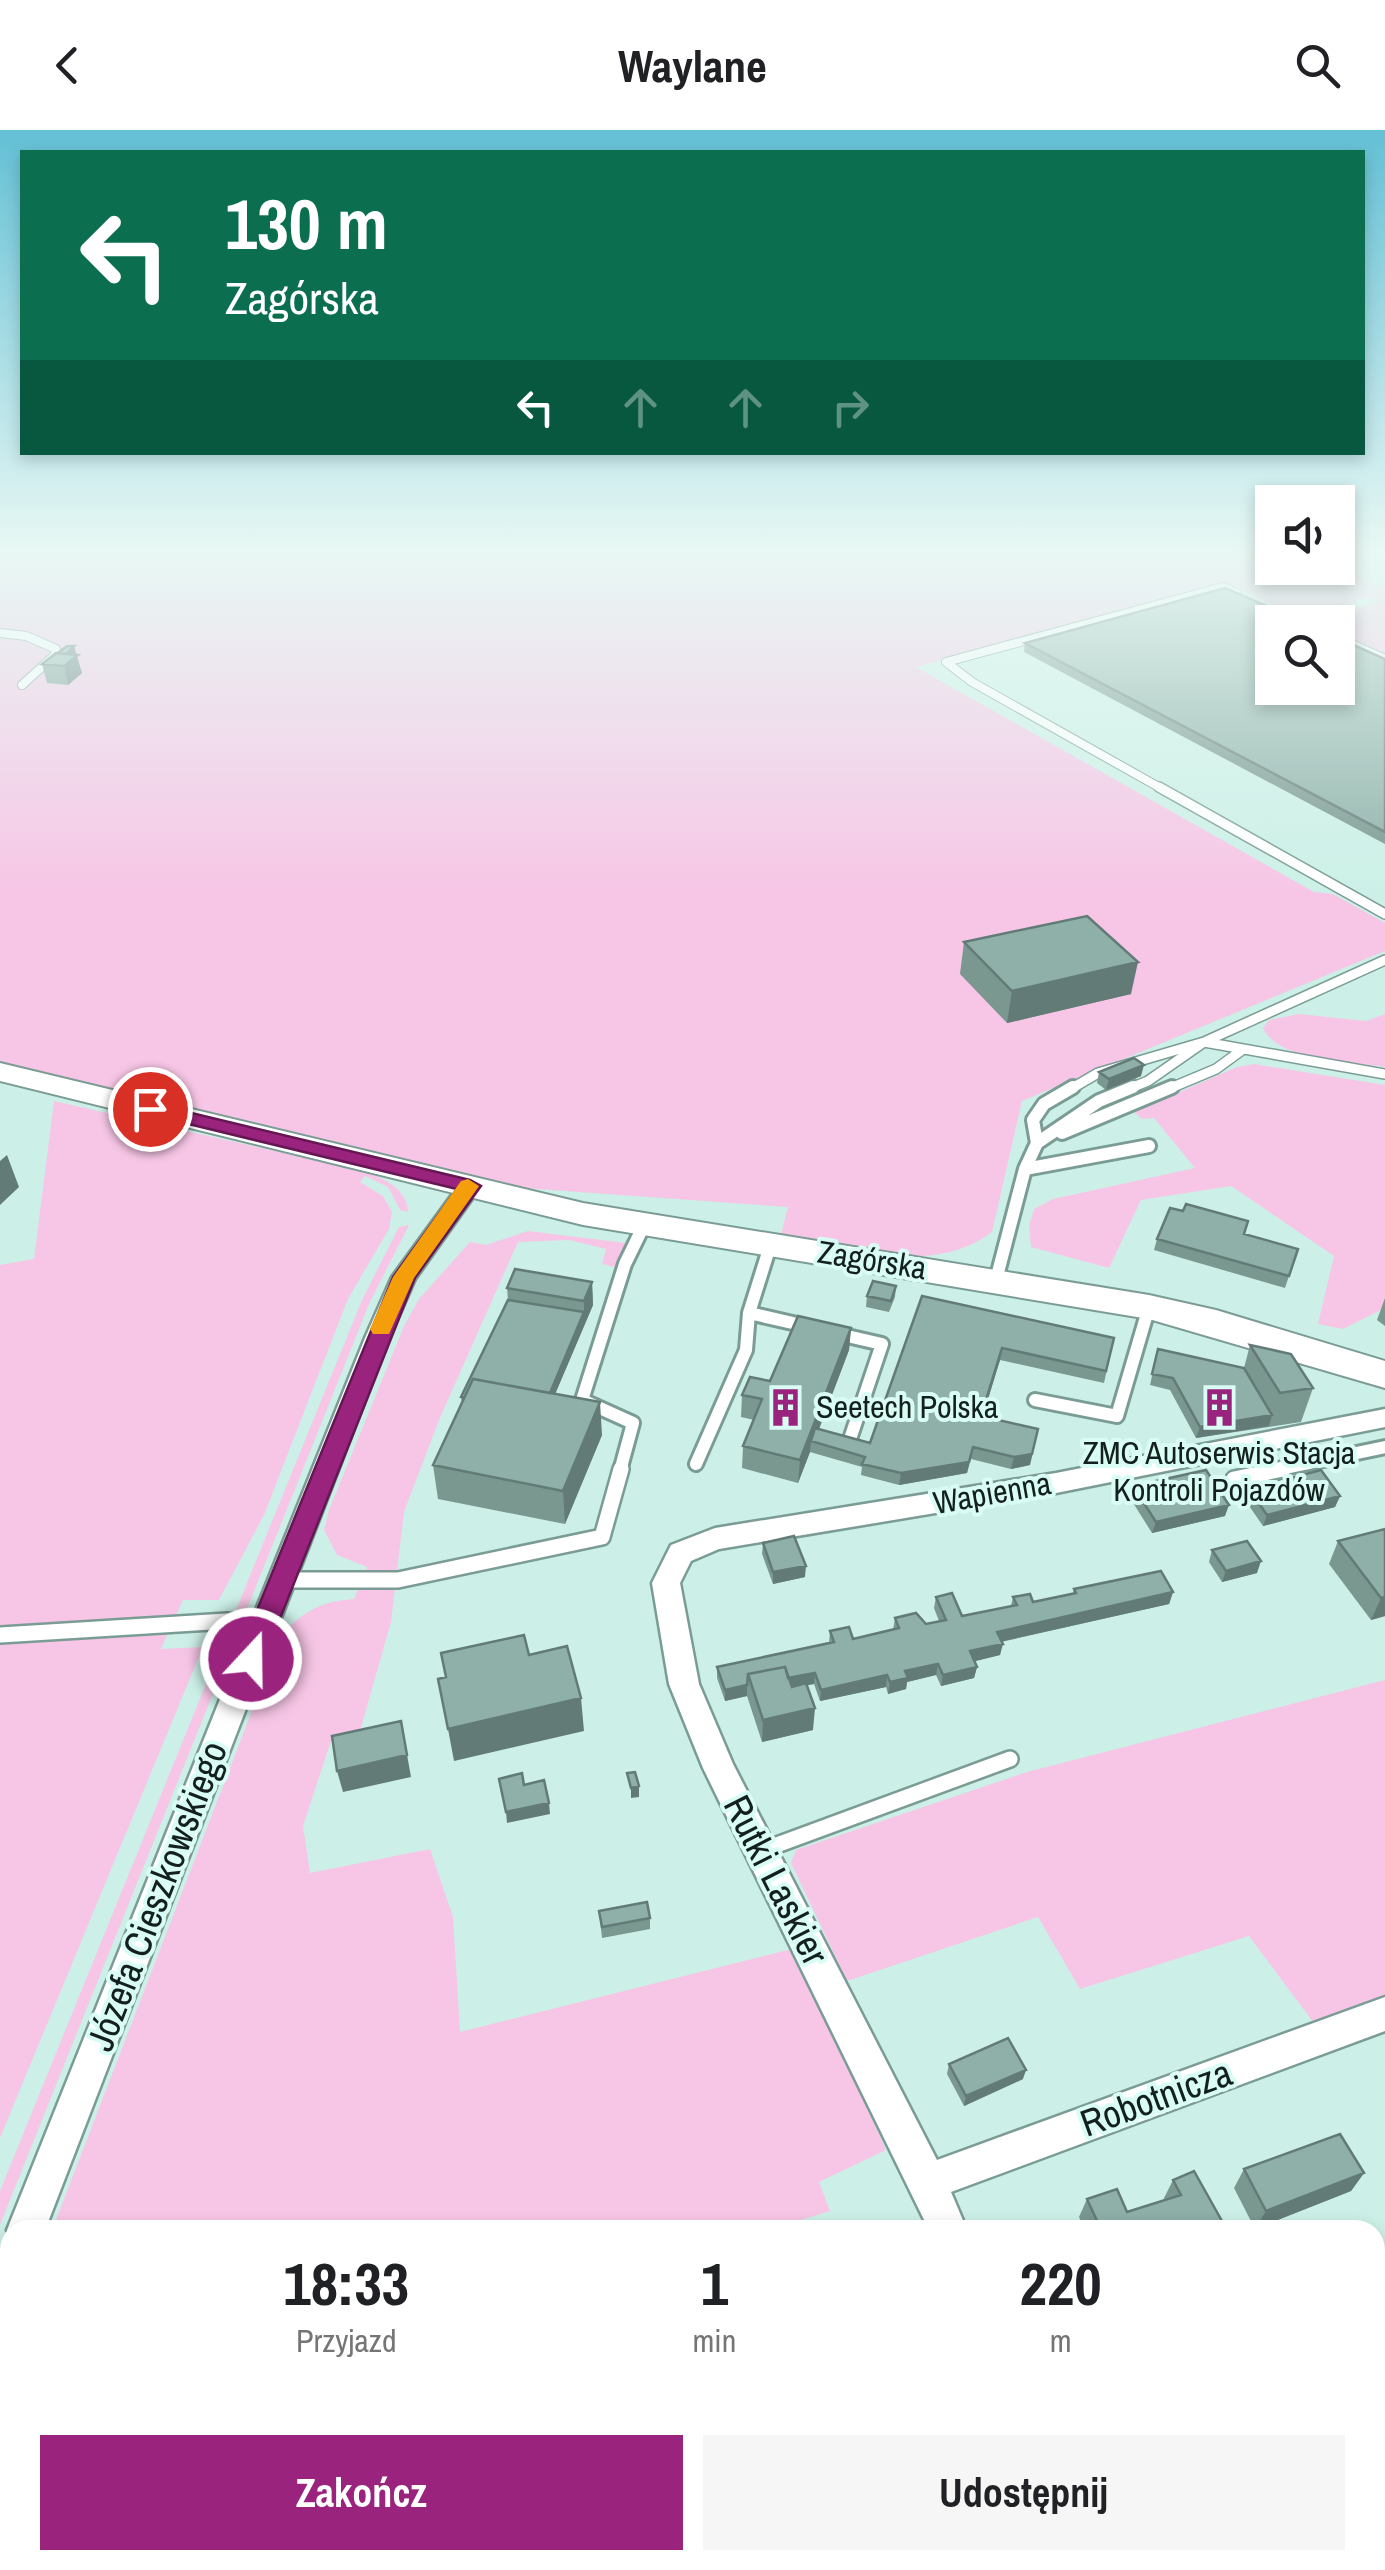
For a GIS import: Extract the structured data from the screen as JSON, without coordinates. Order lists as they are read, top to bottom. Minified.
{"streets":{"street":["Zagórska","Wapienna","Rutki Laskier","Józefa Cieszkowskiego","Robotnicza"]},"crossings":[["Zagórska","Józefa Cieszkowskiego"],["Wapienna","Rutki Laskier"],["Rutki Laskier","Robotnicza"]],"places":{"building":["Seetech Polska","ZMC Autoserwis Stacja Kontroli Pojazdów"]},"page":{"header":"Waylane","turn":["130 m","Zagórska"],"eta":["18:33","Przyjazd","1","min","220","m"],"buttons":["Zakończ","Udostępnij"]}}
